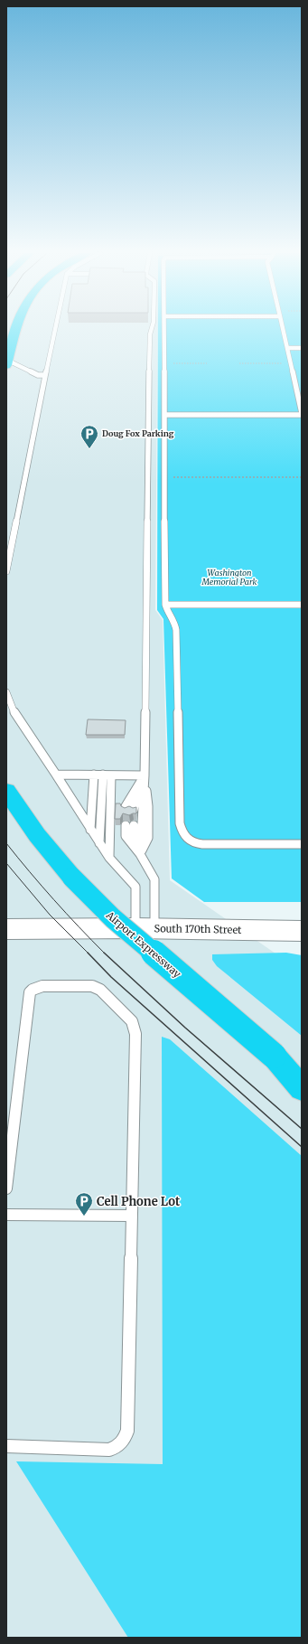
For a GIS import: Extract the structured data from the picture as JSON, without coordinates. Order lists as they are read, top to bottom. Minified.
{"streets":{"highway":["Airport Expressway"],"street":["South 170th Street"]},"parks":["Washington Memorial Park"],"places":{"parking":["Doug Fox Parking","Cell Phone Lot"]}}
